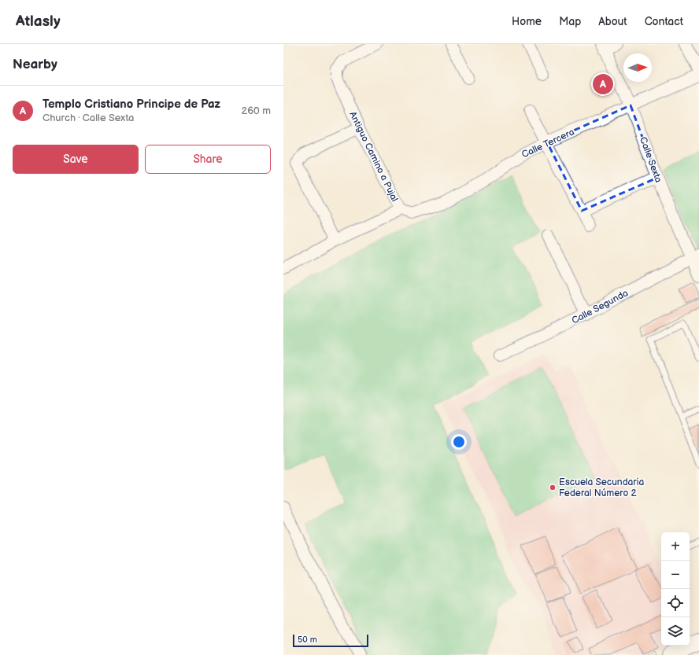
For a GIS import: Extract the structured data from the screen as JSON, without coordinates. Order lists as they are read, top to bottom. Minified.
{"streets":{"street":["Calle Tercera","Antiguo Camino a Pujal","Calle Sexta","Calle Segunda"]},"crossings":[["Calle Tercera","Antiguo Camino a Pujal"],["Calle Tercera","Calle Sexta"],["Calle Sexta","Calle Segunda"]],"places":["Escuela Secundaria Federal Número 2"],"scale_bar":"50 m","north":"right","page":{"header":"Atlasly","nav":["Home","Map","About","Contact"],"heading":"Nearby","pins":"A","list":[{"mark":"A","name":"Templo Cristiano Principe de Paz","note":"Church · Calle Sexta","value":"260 m"}],"buttons":["Save","Share"],"map_buttons":["+","−"],"scale":"50 m"}}
